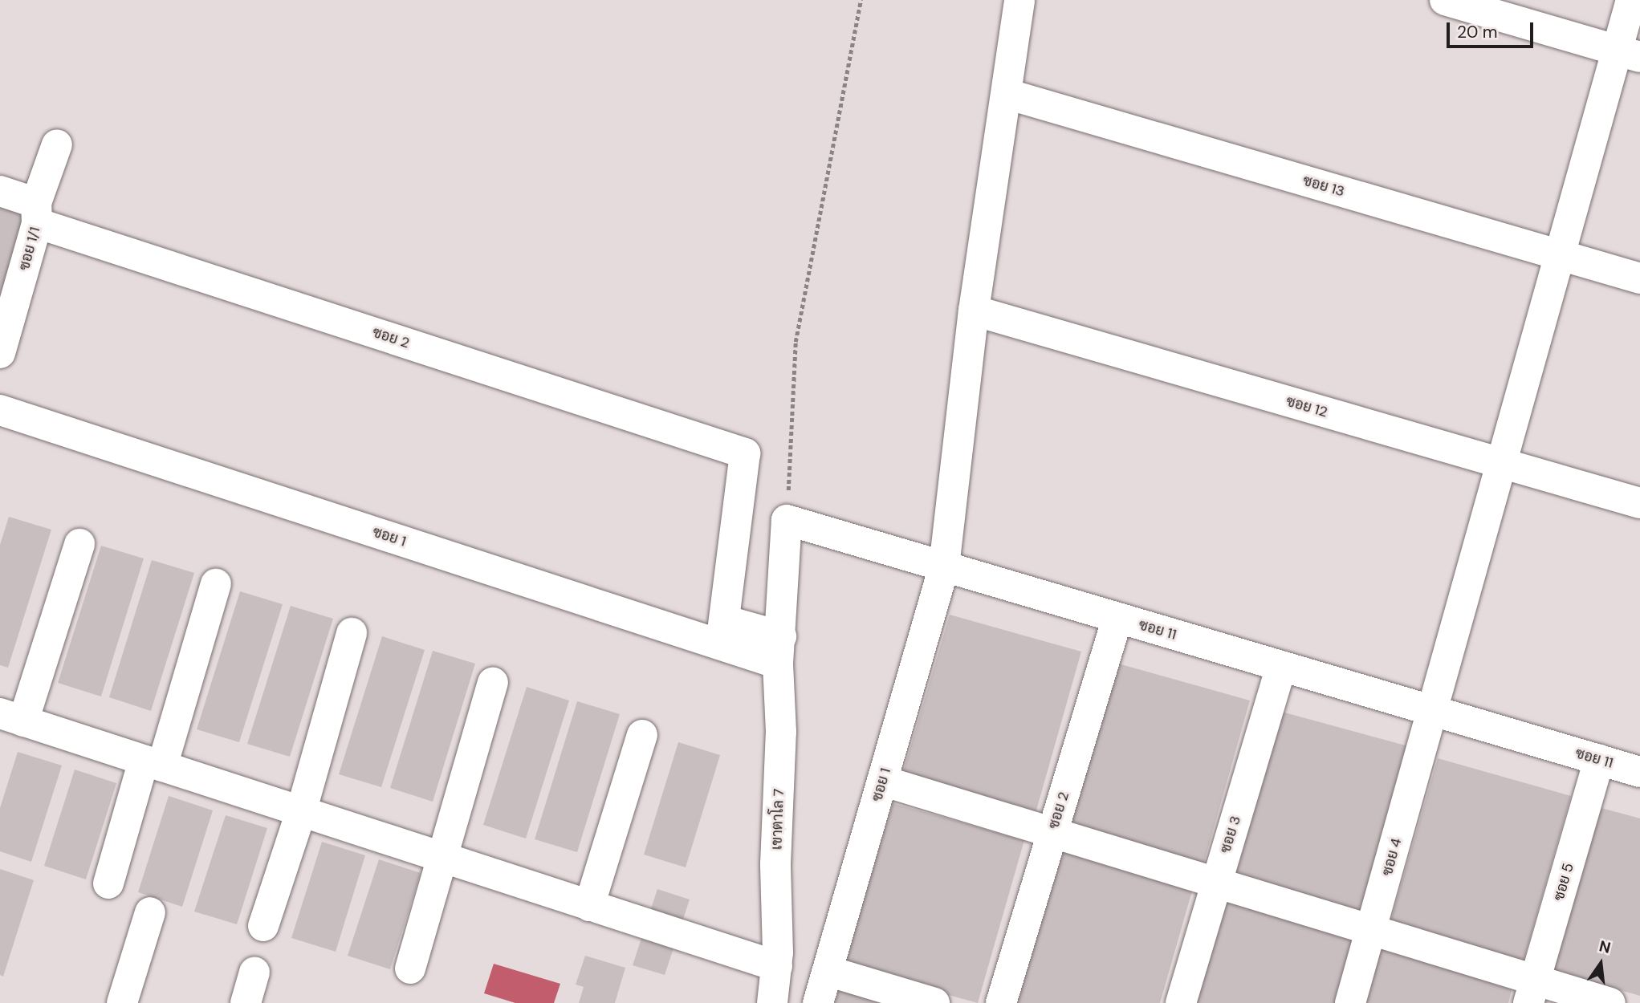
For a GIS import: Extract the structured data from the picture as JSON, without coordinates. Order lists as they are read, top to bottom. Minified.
{"streets":{"street":["ซอย 13","ซอย 1/1","ซอย 2","ซอย 12","ซอย 1","ซอย 11","เขาตาโล 7","ซอย 3","ซอย 4","ซอย 5"]},"crossings":[["ซอย 13","ซอย 1"],["ซอย 13","ซอย 4"],["ซอย 1/1","ซอย 2"],["ซอย 2","ซอย 1"],["ซอย 2","ซอย 11"],["ซอย 12","ซอย 1"],["ซอย 12","ซอย 4"],["ซอย 1","ซอย 11"],["ซอย 1","เขาตาโล 7"],["ซอย 11","ซอย 3"],["ซอย 11","ซอย 4"],["ซอย 11","ซอย 5"]],"scale_bar":"20 m","north":"top"}
